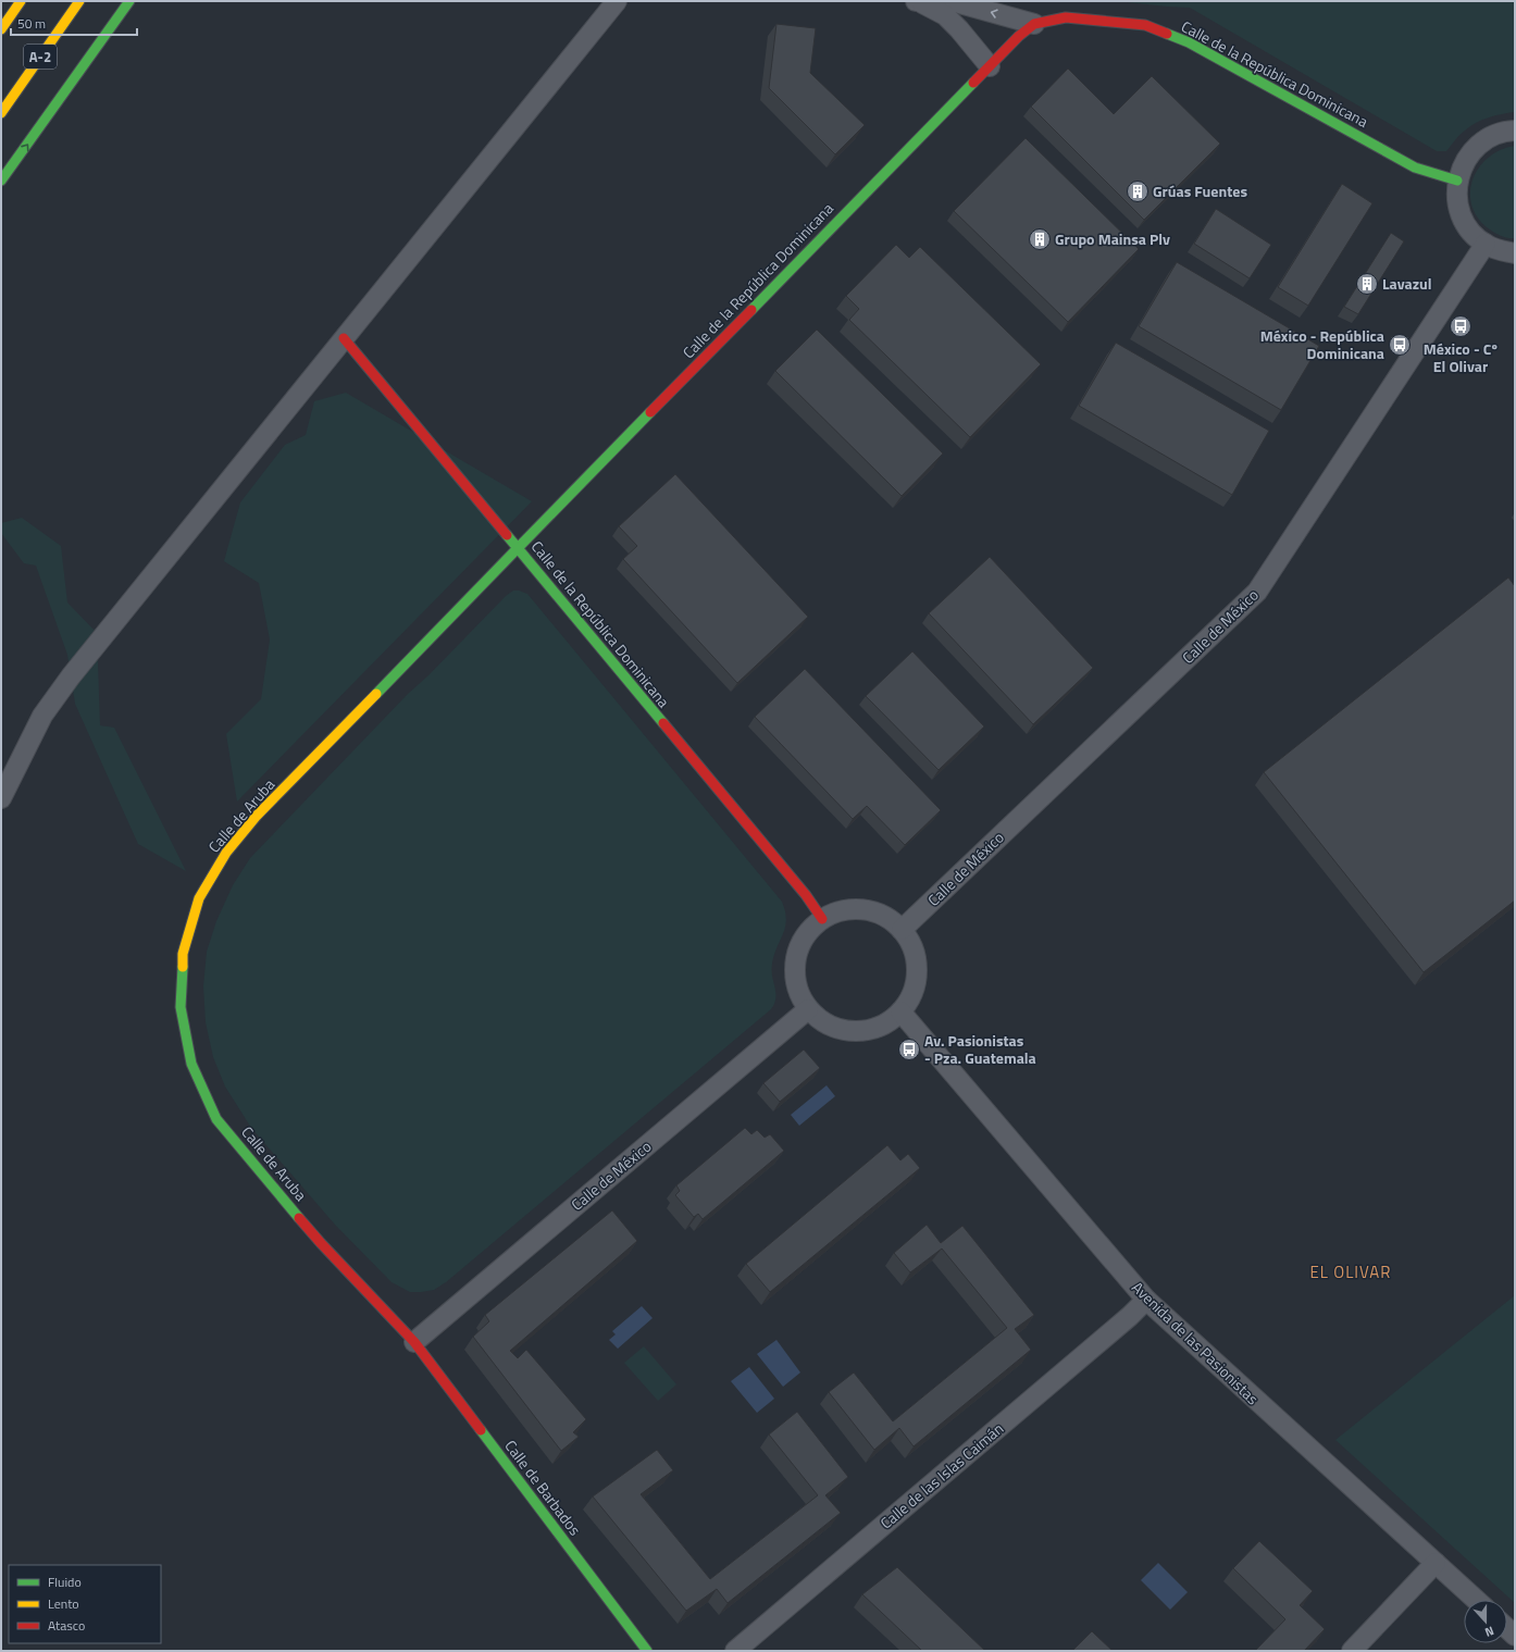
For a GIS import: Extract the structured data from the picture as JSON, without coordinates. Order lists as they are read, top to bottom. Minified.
{"streets":{"main road":["A-2","Calle de la República Dominicana","Calle de Aruba","Calle de Barbados"],"street":["Calle de México","Avenida de las Pasionistas","Calle de las Islas Caimán"]},"crossings":[["Calle de la República Dominicana","Calle de México"],["Calle de la República Dominicana","Calle de Aruba"],["Calle de la República Dominicana","Avenida de las Pasionistas"],["Calle de México","Calle de Aruba"],["Calle de México","Avenida de las Pasionistas"],["Calle de México","Calle de Barbados"],["Calle de Aruba","Calle de Barbados"],["Avenida de las Pasionistas","Calle de las Islas Caimán"]],"districts":["EL OLIVAR"],"places":{"building":["Grúas Fuentes","Grupo Mainsa Plv","Lavazul"],"bus stop":["México - Cº El Olivar","México - República Dominicana","Av. Pasionistas - Pza. Guatemala"]},"legend":["Fluido","Lento","Atasco"],"scale_bar":"50 m","north":"bottom"}
